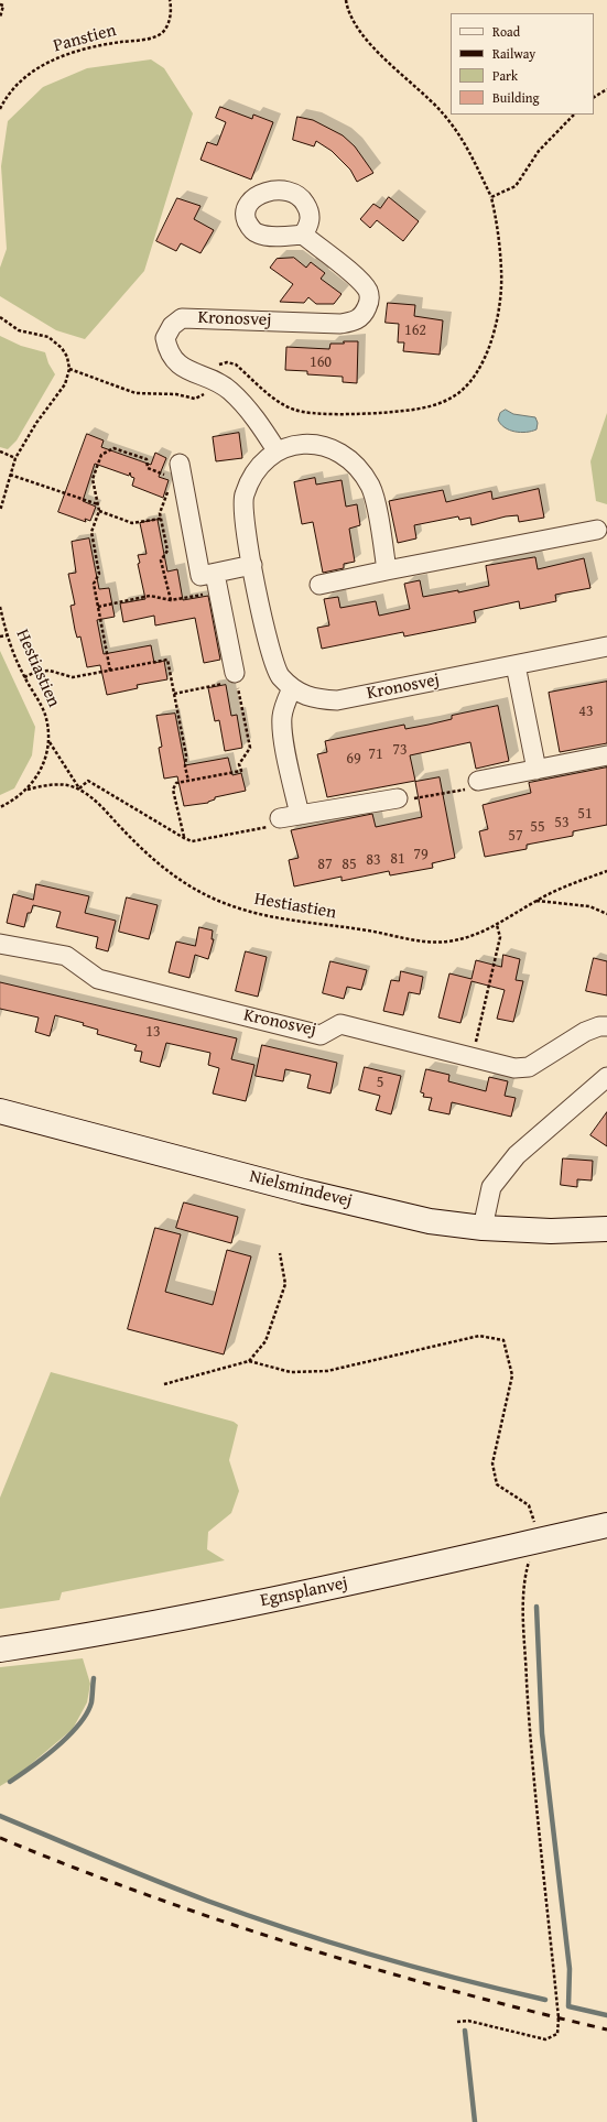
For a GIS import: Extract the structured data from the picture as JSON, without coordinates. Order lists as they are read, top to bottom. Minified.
{"streets":{"street":["Kronosvej","Nielsmindevej","Egnsplanvej"],"path":["Panstien","Hestiastien"]},"house_numbers":["162","160","43","73","71","69","51","53","55","57","79","81","83","87","85","13","5"],"legend":["Road","Railway","Park","Building"]}
